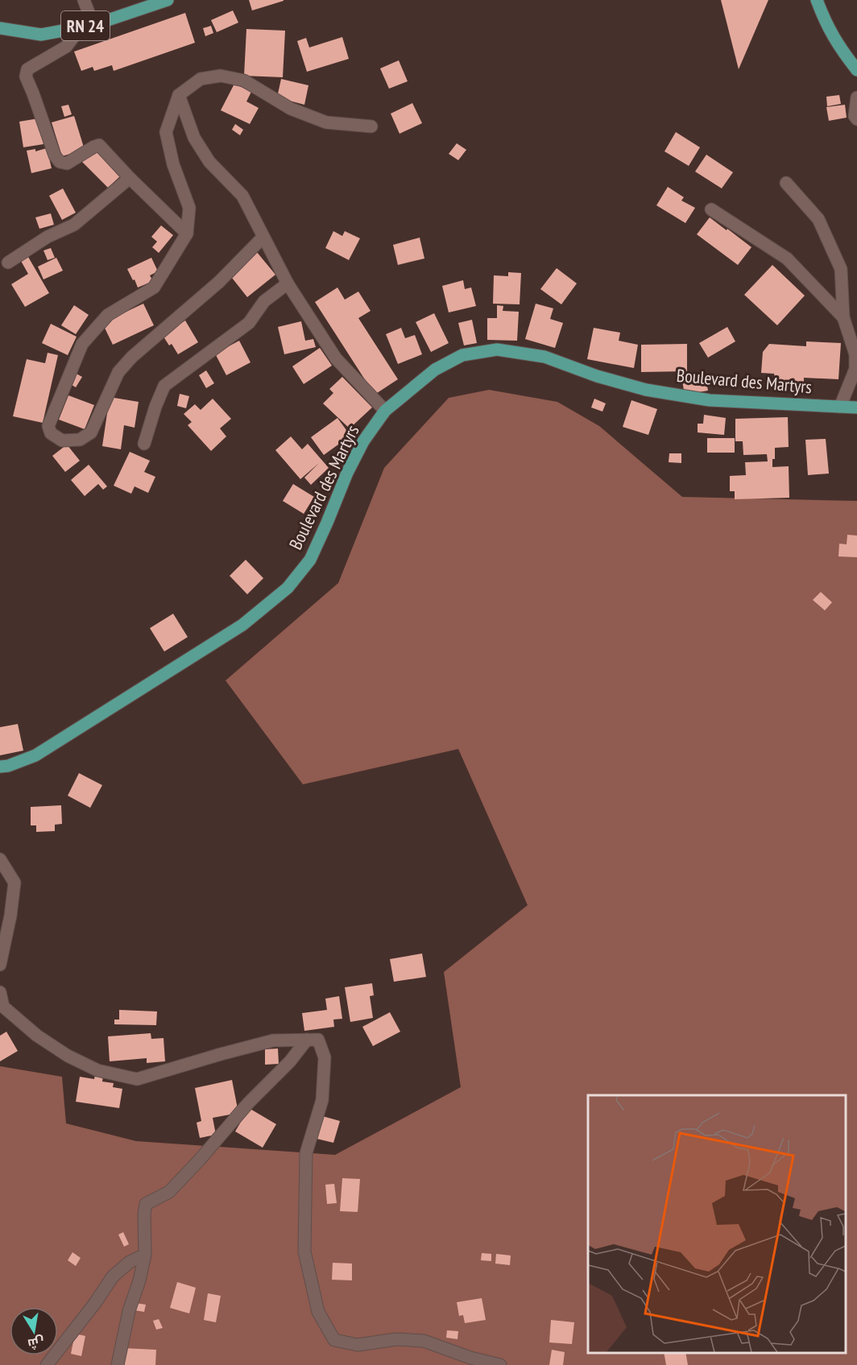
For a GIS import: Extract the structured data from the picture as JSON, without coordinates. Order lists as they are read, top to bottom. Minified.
{"streets":{"main road":["RN 24","Boulevard des Martyrs"]},"north":"bottom"}
